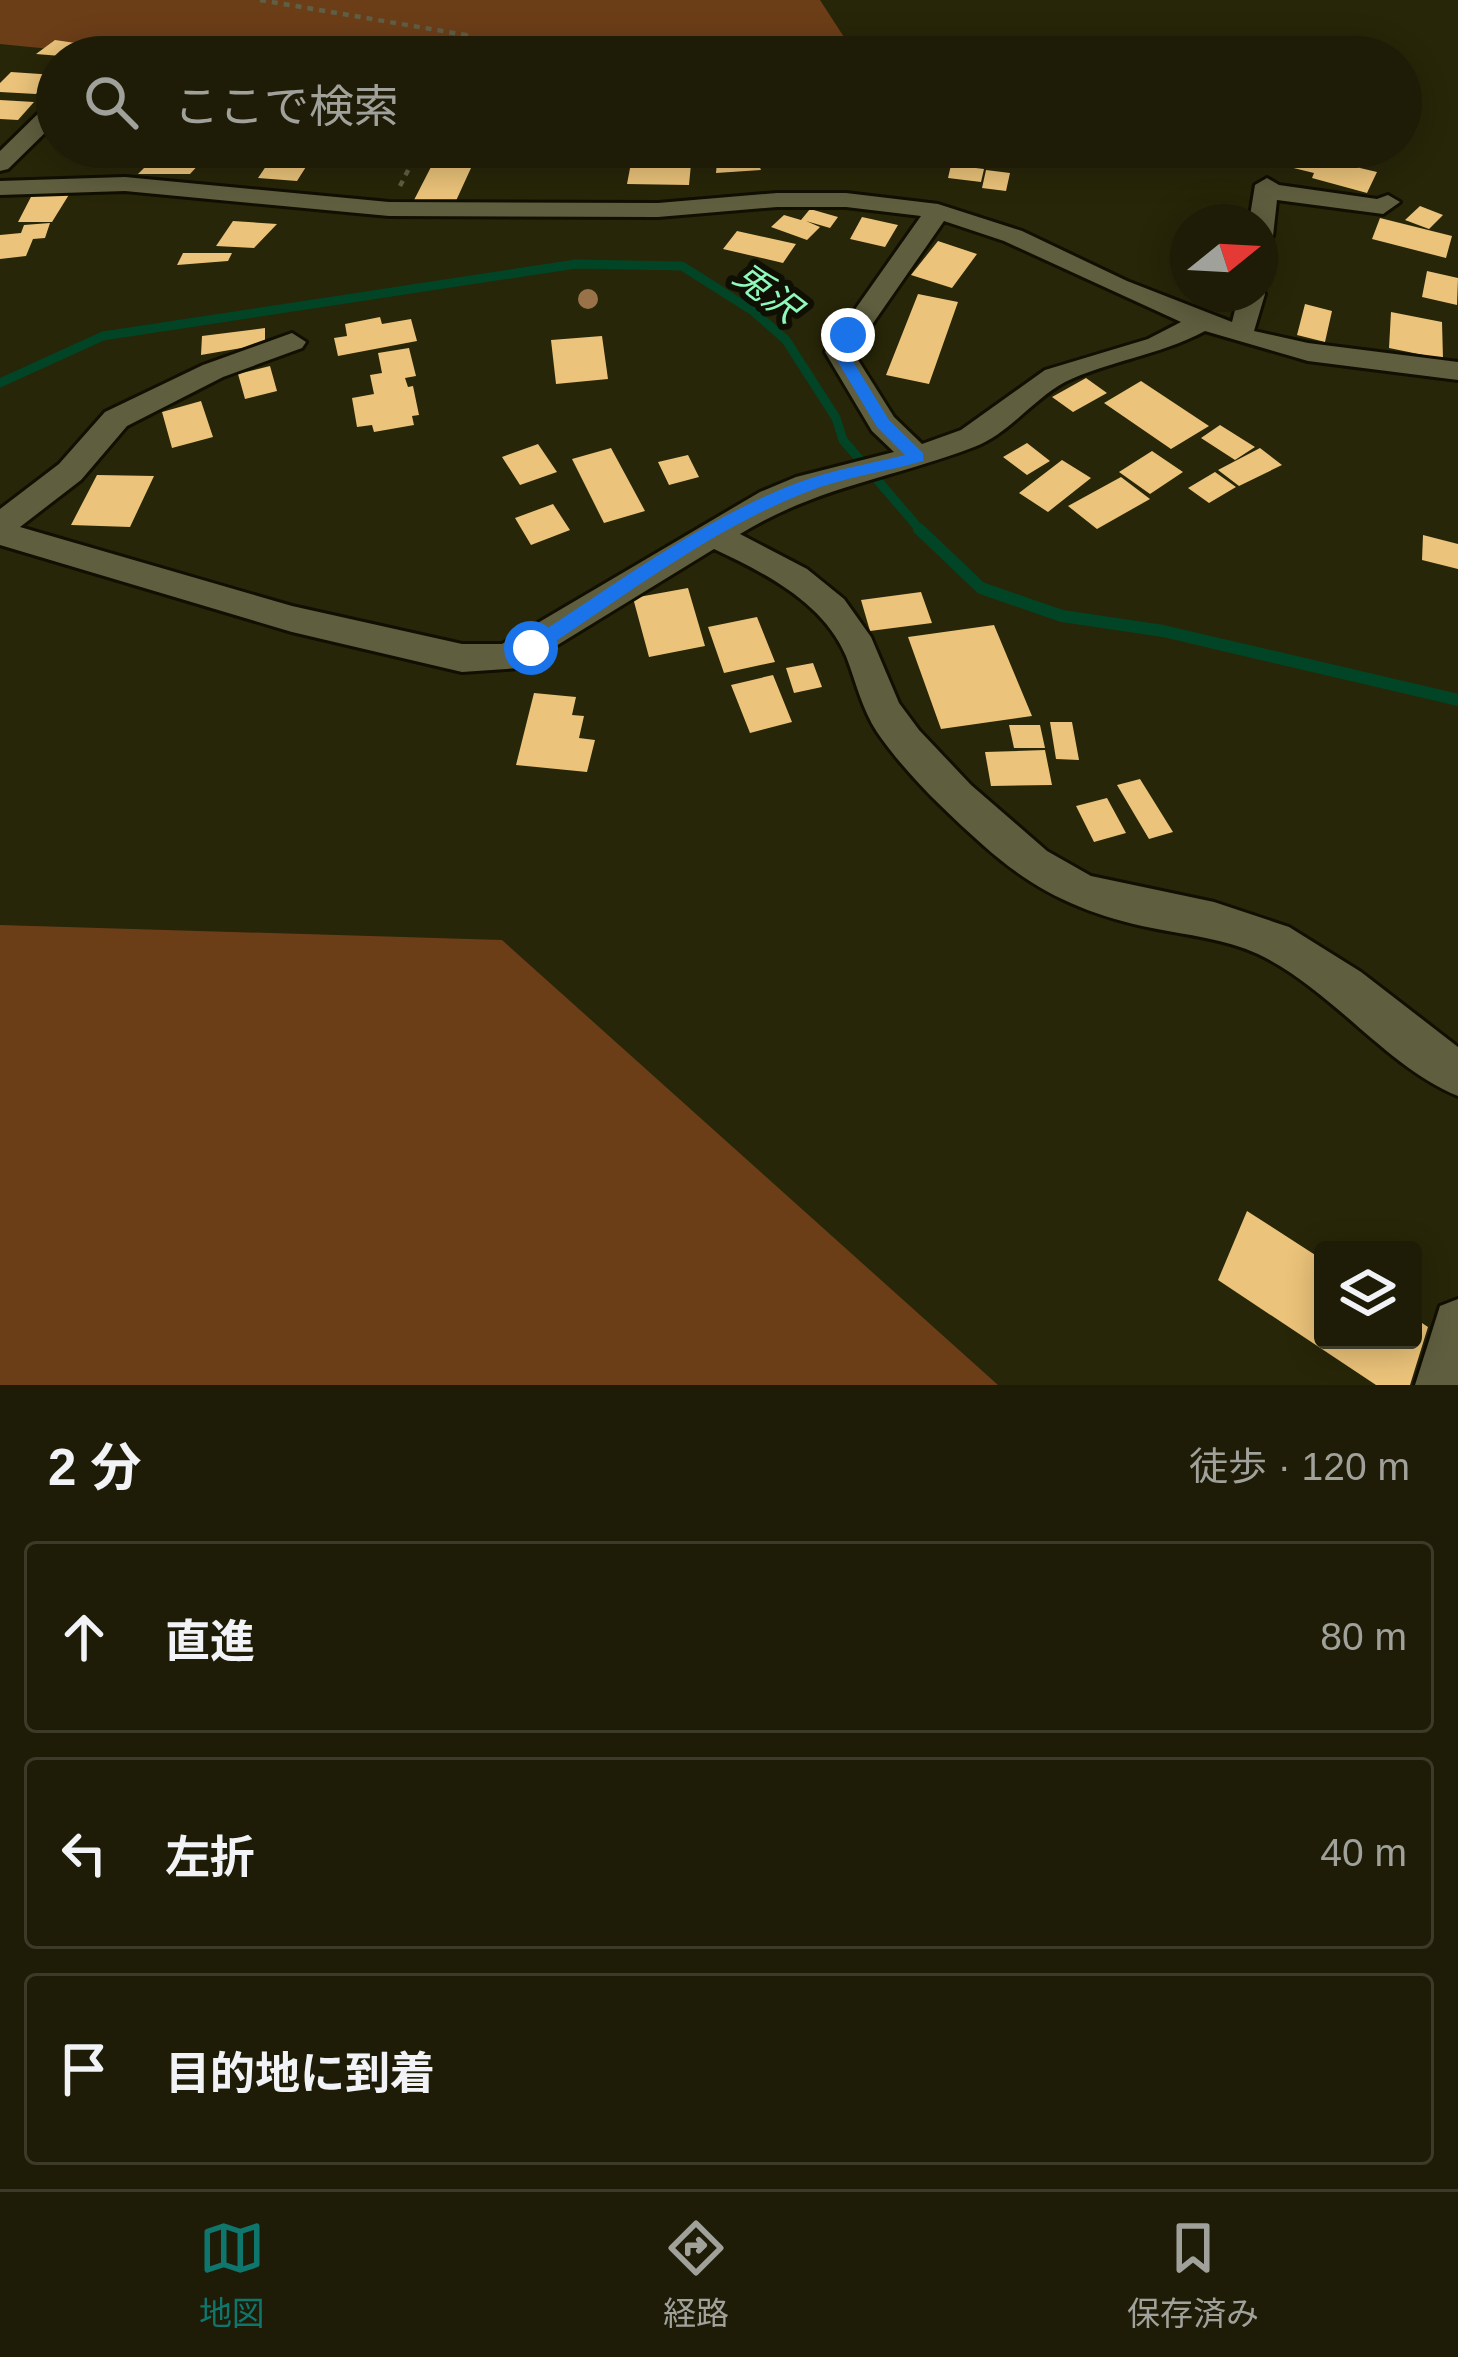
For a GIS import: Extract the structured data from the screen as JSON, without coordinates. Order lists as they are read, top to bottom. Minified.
{"water":["兎沢"],"north":"right","page":{"search":"ここで検索","heading":["2 分","徒歩 · 120 m"],"list":[["直進","80 m"],["左折","40 m"],"目的地に到着"],"nav":["地図","経路","保存済み"]}}
